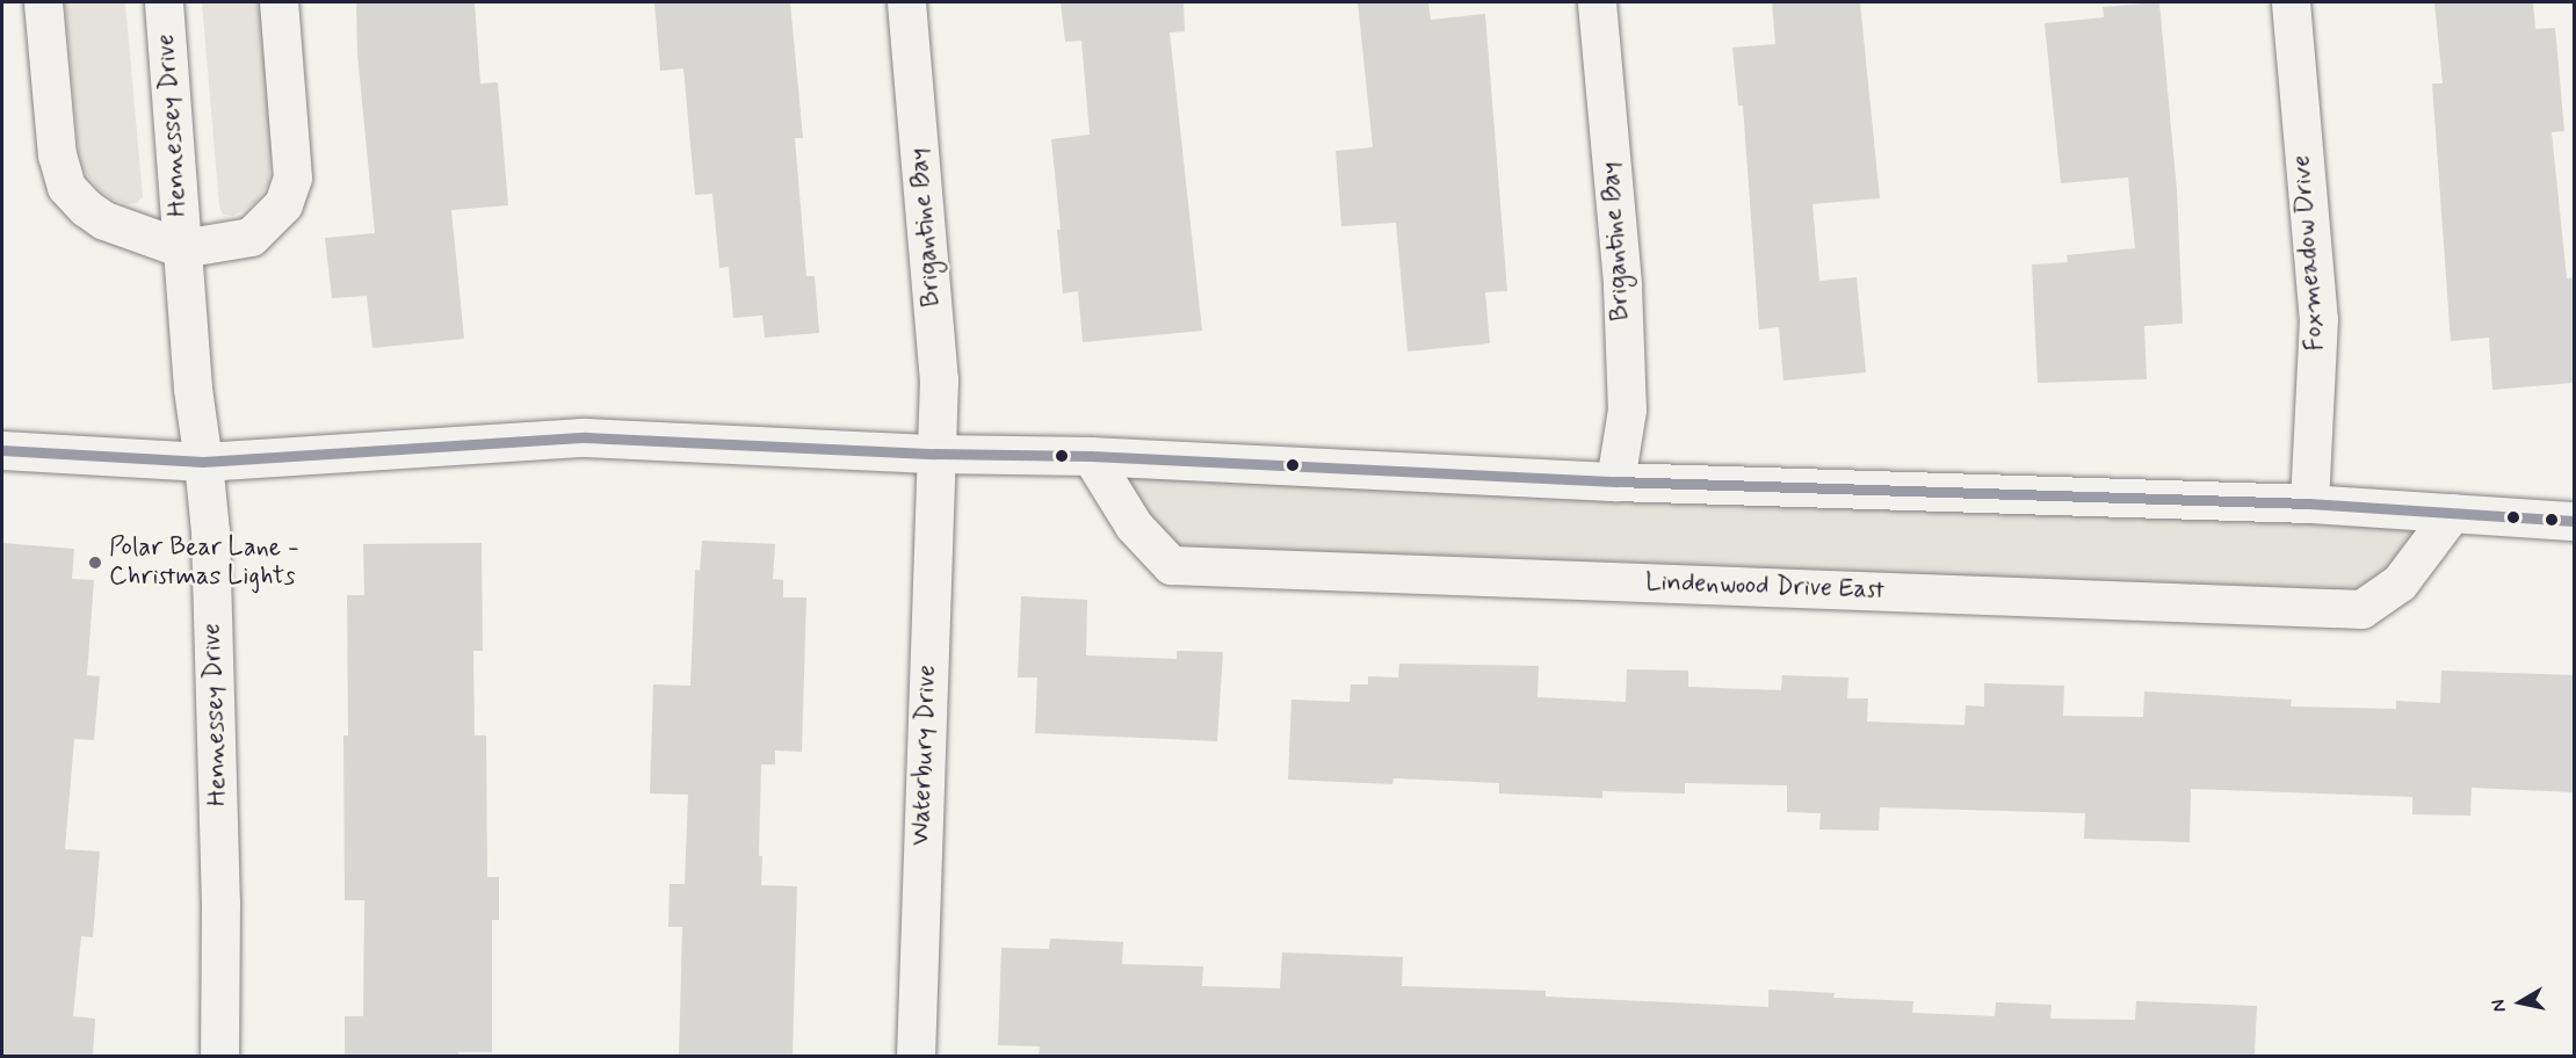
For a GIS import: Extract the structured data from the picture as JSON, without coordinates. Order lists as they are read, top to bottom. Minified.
{"streets":{"street":["Hennessey Drive","Brigantine Bay","Foxmeadow Drive","Lindenwood Drive East","Waterbury Drive"]},"crossings":[["Brigantine Bay","Waterbury Drive"]],"places":["Polar Bear Lane - Christmas Lights"],"north":"left"}
